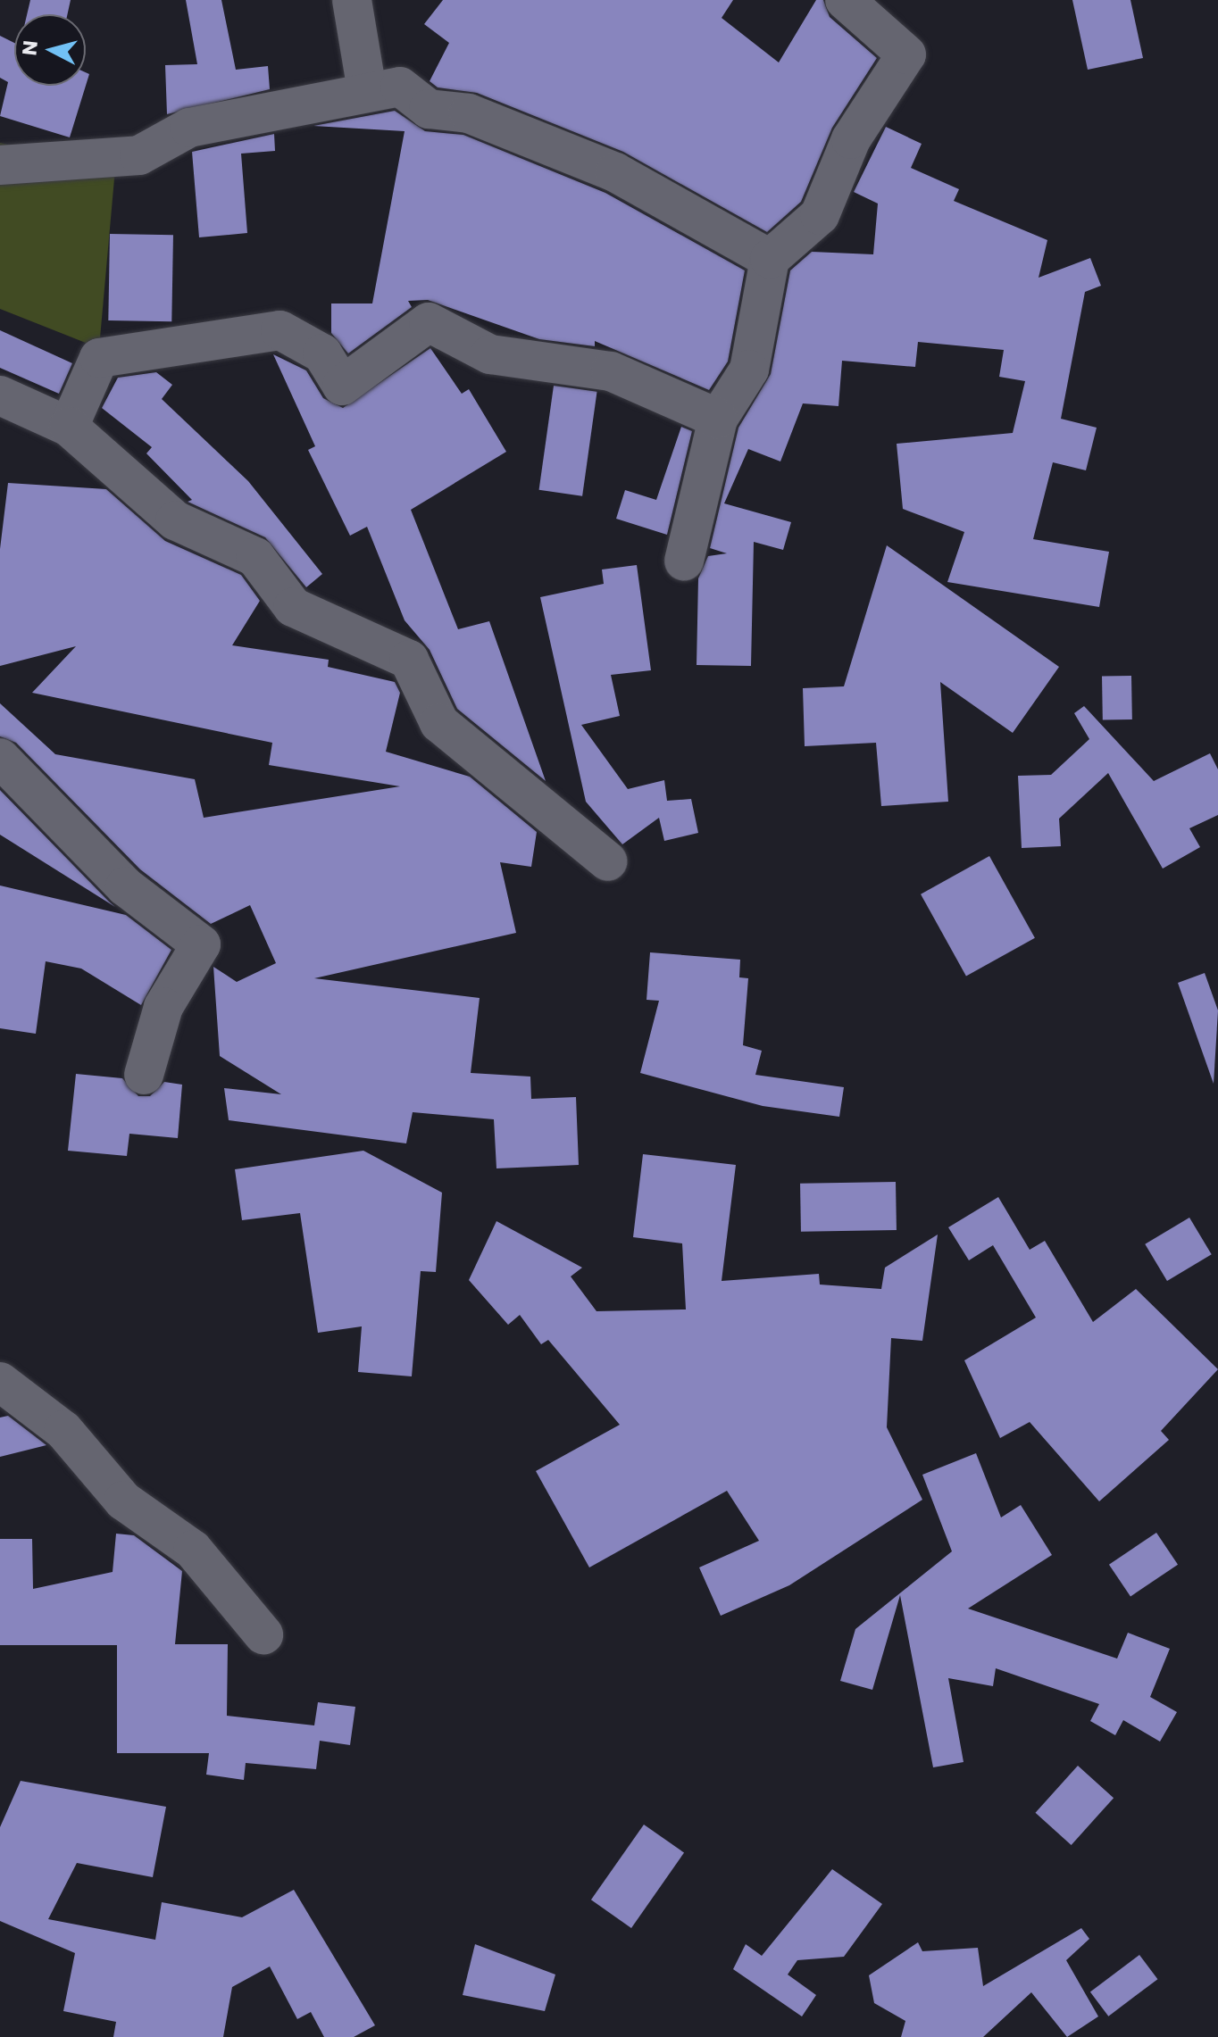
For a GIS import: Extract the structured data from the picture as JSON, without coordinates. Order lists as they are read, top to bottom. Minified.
{"north":"left"}
